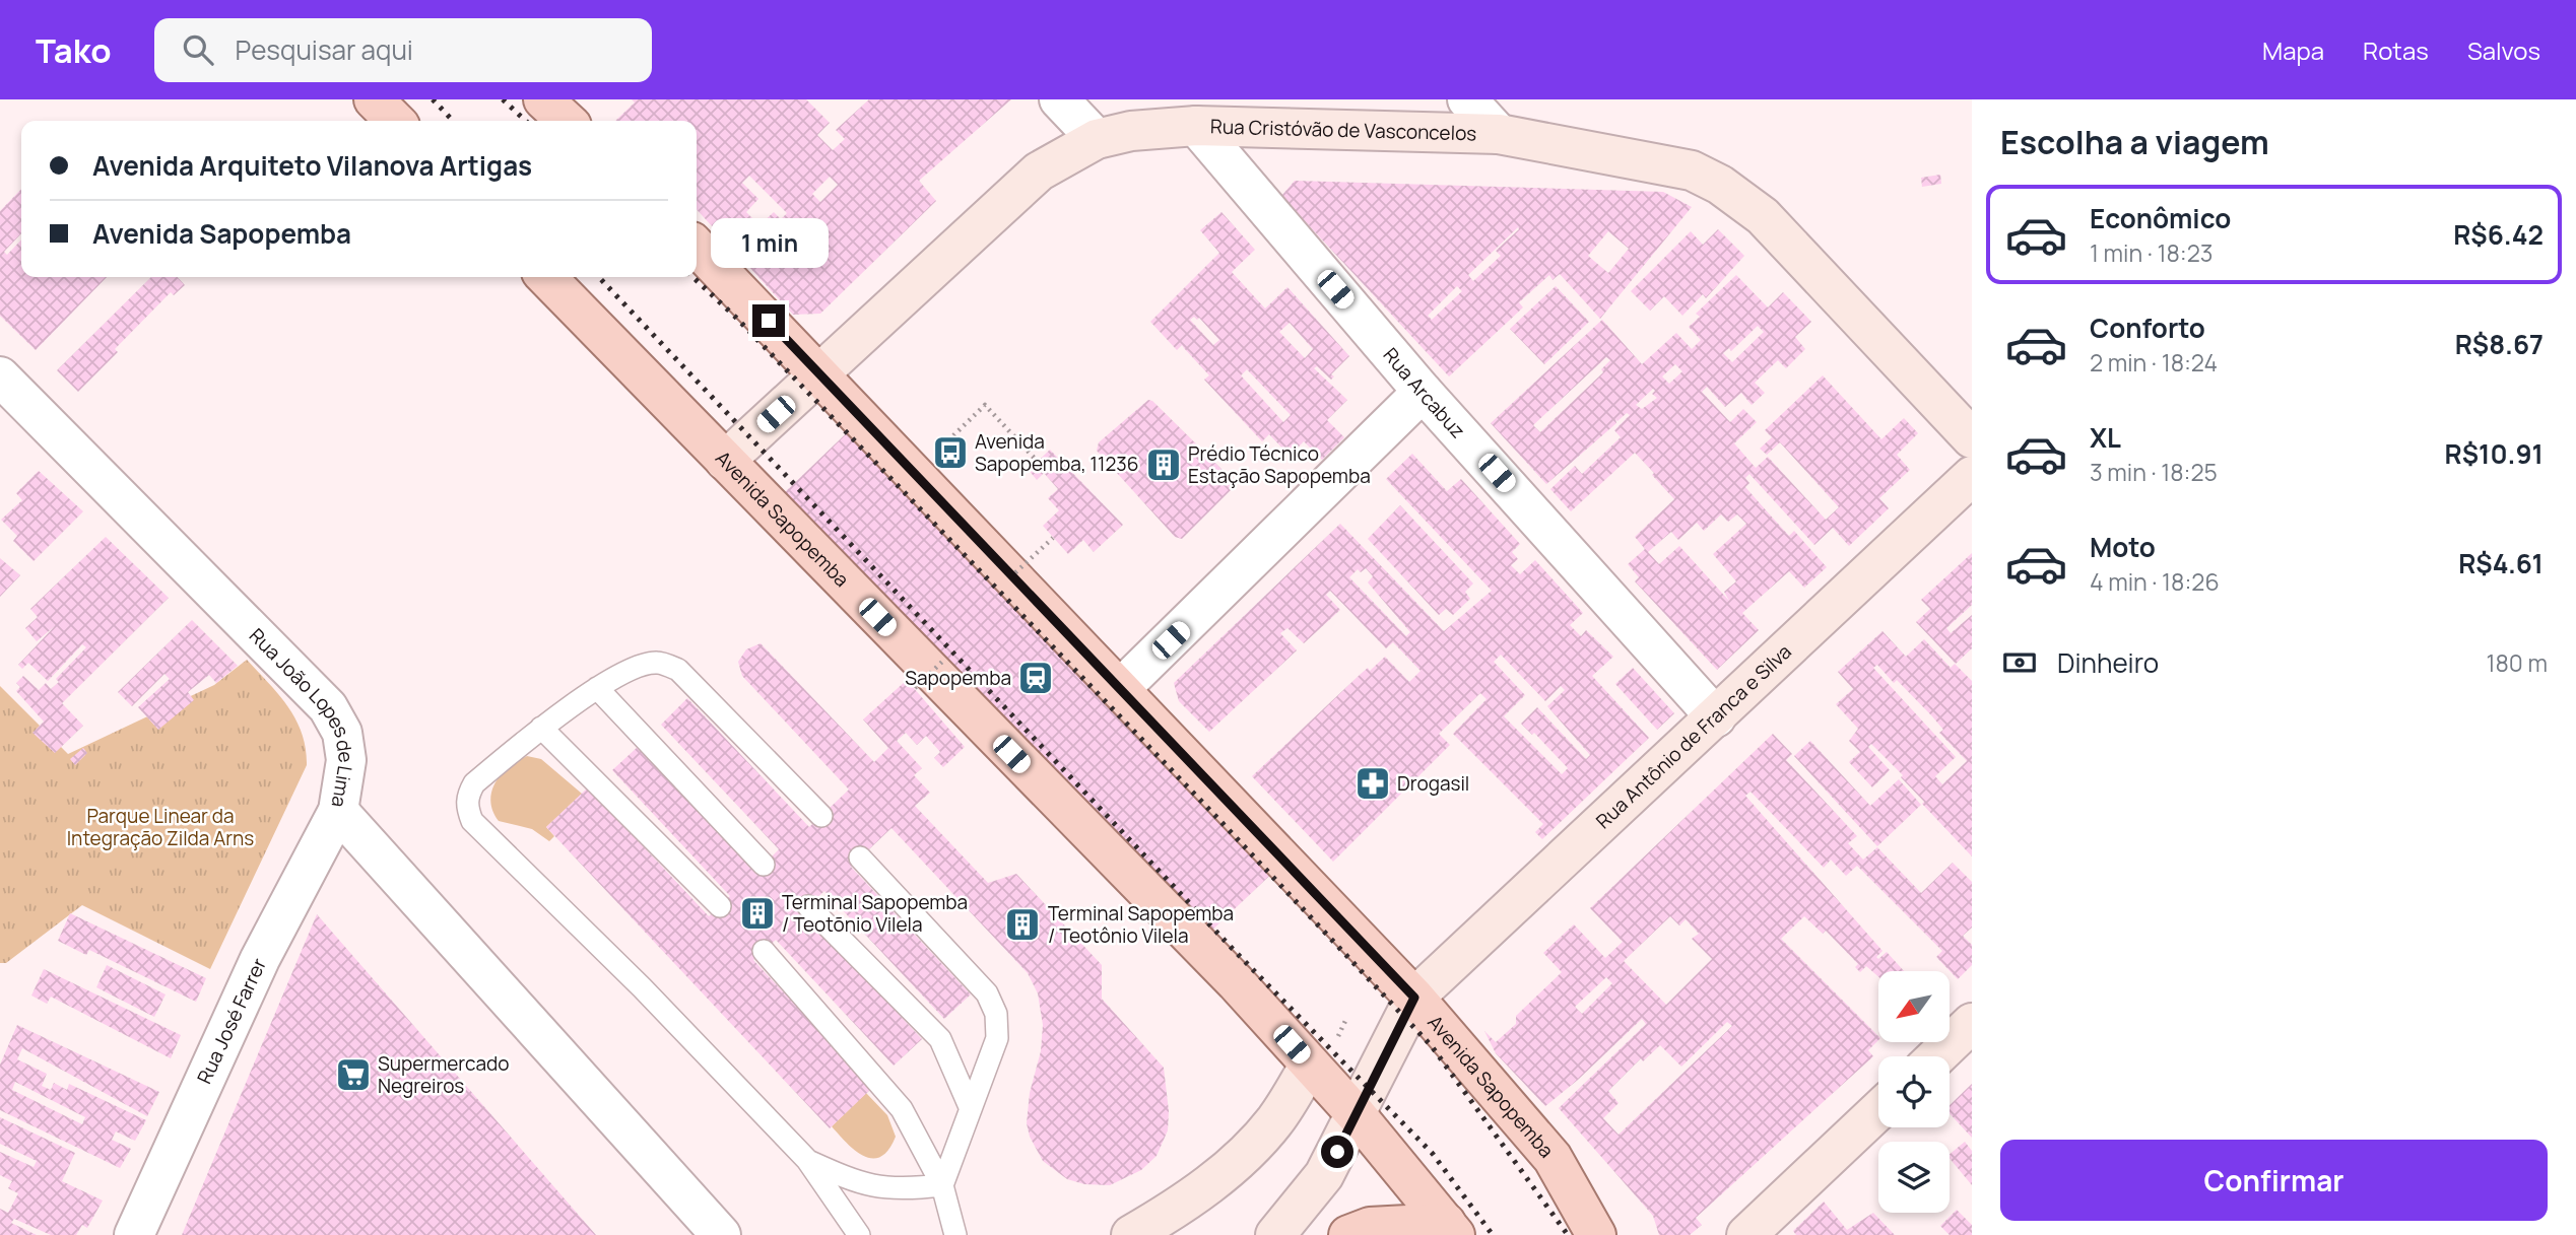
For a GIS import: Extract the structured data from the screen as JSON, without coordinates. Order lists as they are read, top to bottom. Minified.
{"streets":{"main road":["Avenida Sapopemba"],"street":["Rua Cristóvão de Vasconcelos","Rua Arcabuz","Rua João Lopes de Lima","Rua Antônio de Franca e Silva","Rua José Farrer"]},"crossings":[["Rua Cristóvão de Vasconcelos","Rua Arcabuz"],["Rua Cristóvão de Vasconcelos","Avenida Sapopemba"],["Rua Arcabuz","Rua Antônio de Franca e Silva"],["Avenida Sapopemba","Rua Antônio de Franca e Silva"],["Rua João Lopes de Lima","Rua José Farrer"]],"parks":["Parque Linear da Integração Zilda Arns"],"places":{"bus stop":["Avenida Sapopemba, 11236"],"building":["Prédio Técnico Estação Sapopemba","Terminal Sapopemba / Teotõnio Vilela","Terminal Sapopemba / Teotônio Vilela"],"station":["Sapopemba"],"pharmacy":["Drogasil"],"supermarket":["Supermercado Negreiros"]},"north":"bottom left","page":{"header":"Tako","search":"Pesquisar aqui","nav":["Mapa","Rotas","Salvos"],"heading":"Escolha a viagem","banner":["Avenida Arquiteto Vilanova Artigas","Avenida Sapopemba"],"list":[{"name":"Econômico","note":"1 min · 18:23","value":"R$6.42"},{"name":"Conforto","note":"2 min · 18:24","value":"R$8.67"},{"name":"XL","note":"3 min · 18:25","value":"R$10.91"},{"name":"Moto","note":"4 min · 18:26","value":"R$4.61"}],"bubble":"1 min","pay":["Dinheiro","180 m"],"buttons":"Confirmar"}}
